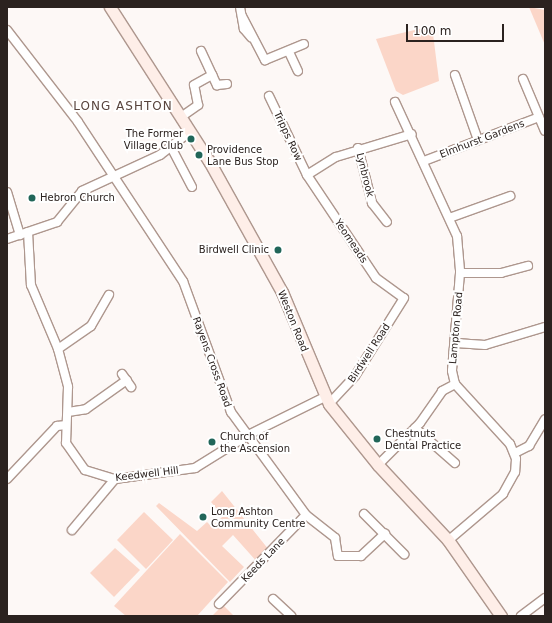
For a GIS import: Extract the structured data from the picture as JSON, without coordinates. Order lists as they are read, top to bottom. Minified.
{"streets":{"street":["Tripps Row","Elmhurst Gardens","Lynbrook","Yeomeads","Weston Road","Lampton Road","Birdwell Road","Rayens Cross Road","Keedwell Hill","Keeds Lane"]},"crossings":[["Tripps Row","Lynbrook"],["Tripps Row","Yeomeads"],["Elmhurst Gardens","Lampton Road"],["Lynbrook","Yeomeads"],["Lynbrook","Lampton Road"],["Yeomeads","Birdwell Road"],["Weston Road","Birdwell Road"],["Weston Road","Keedwell Hill"],["Birdwell Road","Keedwell Hill"],["Rayens Cross Road","Keedwell Hill"],["Rayens Cross Road","Keeds Lane"]],"districts":["LONG ASHTON"],"places":["The Former Village Club","Providence Lane Bus Stop","Hebron Church","Birdwell Clinic","Chestnuts Dental Practice","Church of the Ascension","Long Ashton Community Centre"],"scale_bar":"100 m"}
